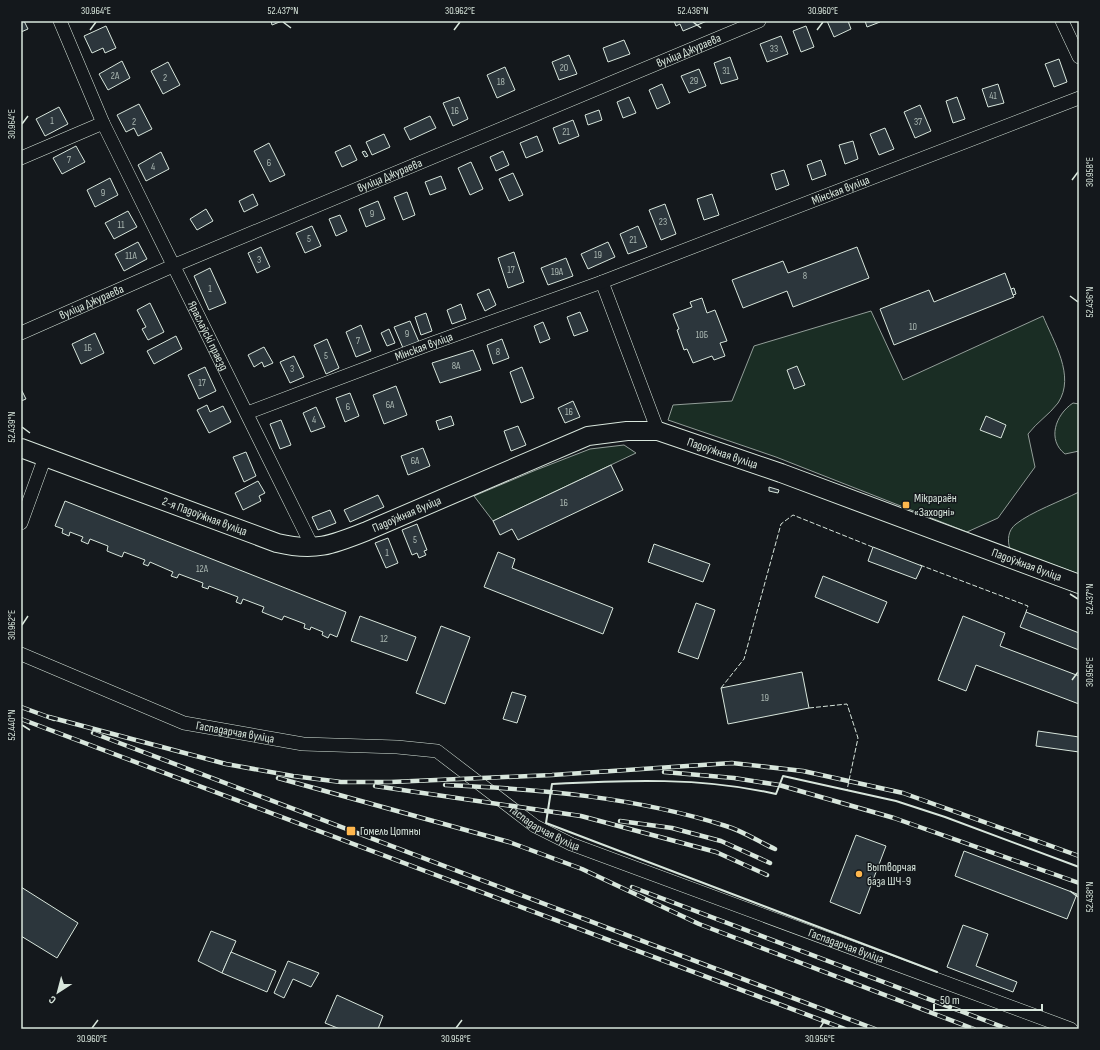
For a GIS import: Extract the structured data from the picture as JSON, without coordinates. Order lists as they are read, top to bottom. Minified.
{"streets":{"main road":["Падоўжная вуліца","2-я Падоўжная вуліца"],"street":["вуліца Джураева","Мінская вуліца","Яраслаўскі праезд","Гаспадарчая вуліца"]},"crossings":[["вуліца Джураева","Яраслаўскі праезд"],["Мінская вуліца","Яраслаўскі праезд"],["Яраслаўскі праезд","2-я Падоўжная вуліца"],["Падоўжная вуліца","2-я Падоўжная вуліца"]],"places":{"transit":["Мікрараён «Заходні»","Гомель Цотны"],"other":["Вытворчая база ШЧ-9"]},"house_numbers":["33","20","31","2А","2","29","18","41","16","1","2","37","21","7","6","4","9","9","23","11","5","21","19","11А","3","17","19А","8","1","10","9","10Б","7","1Б","8","5","8А","3","17","6А","6","16","4","6А","16","5","1","12А","12","19"],"scale_bar":"50 m","north":"bottom left","coordinates":["30.964°E","52.437°N","30.962°E","52.436°N","30.960°E","30.958°E","52.439°N","30.956°E","52.440°N","52.438°N"]}
